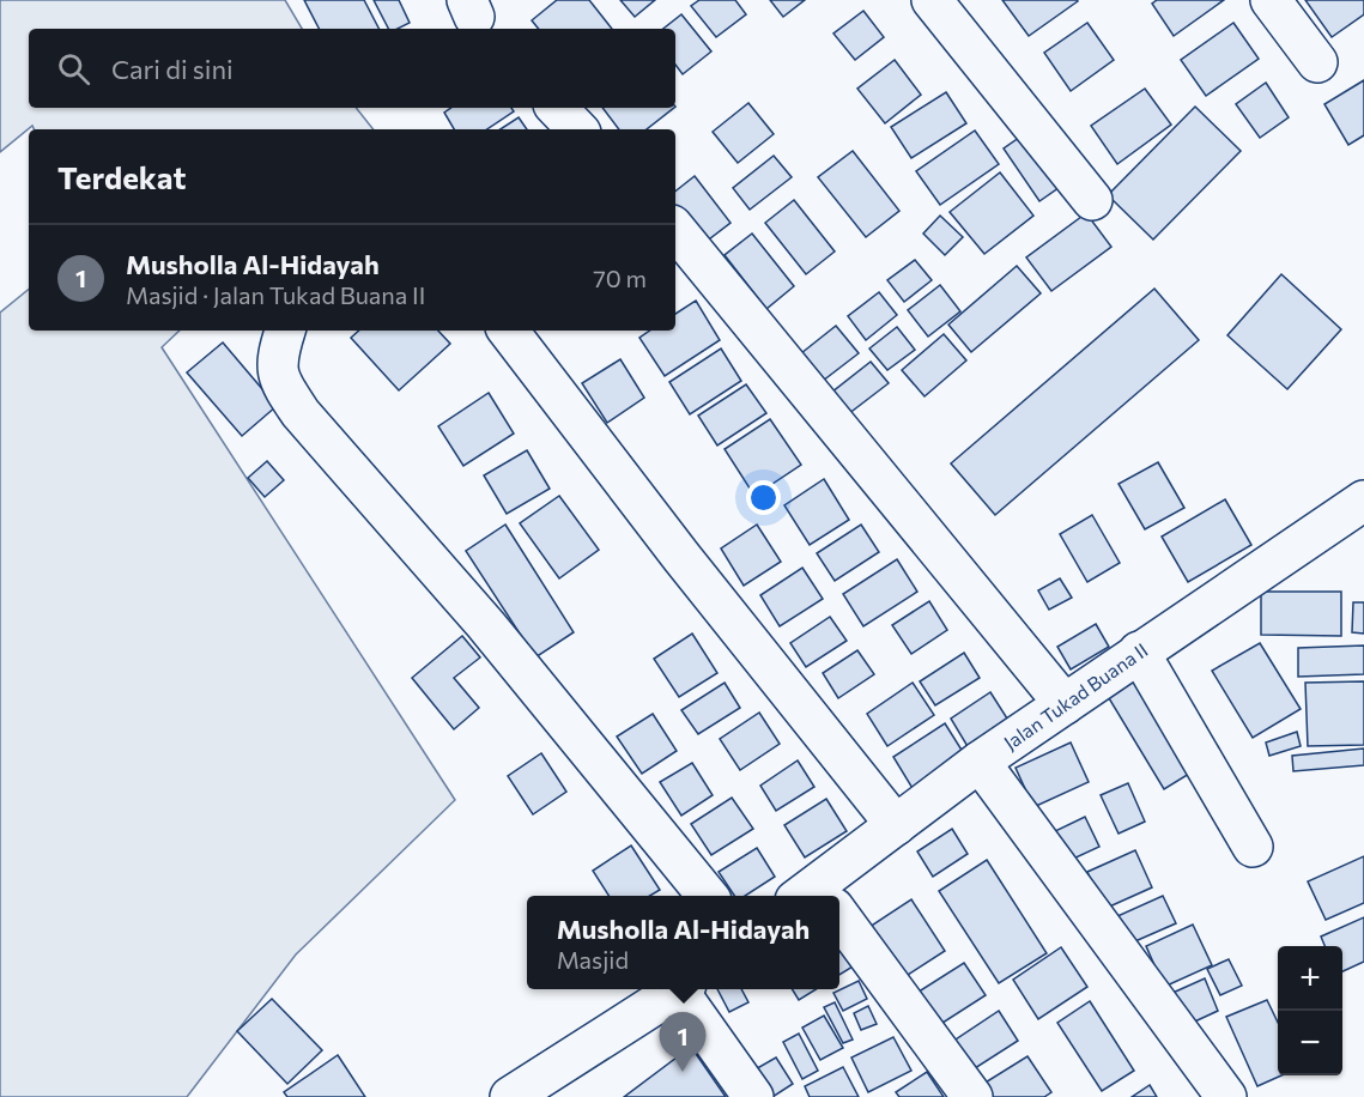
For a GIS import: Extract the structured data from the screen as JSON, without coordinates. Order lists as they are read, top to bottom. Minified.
{"streets":{"street":["Jalan Tukad Buana II"]},"page":{"search":"Cari di sini","heading":"Terdekat","list":[{"mark":"1","name":"Musholla Al-Hidayah","note":"Masjid · Jalan Tukad Buana II","value":"70 m"}],"popup":["Musholla Al-Hidayah","Masjid"],"map_buttons":["+","−"],"pins":"1"}}
